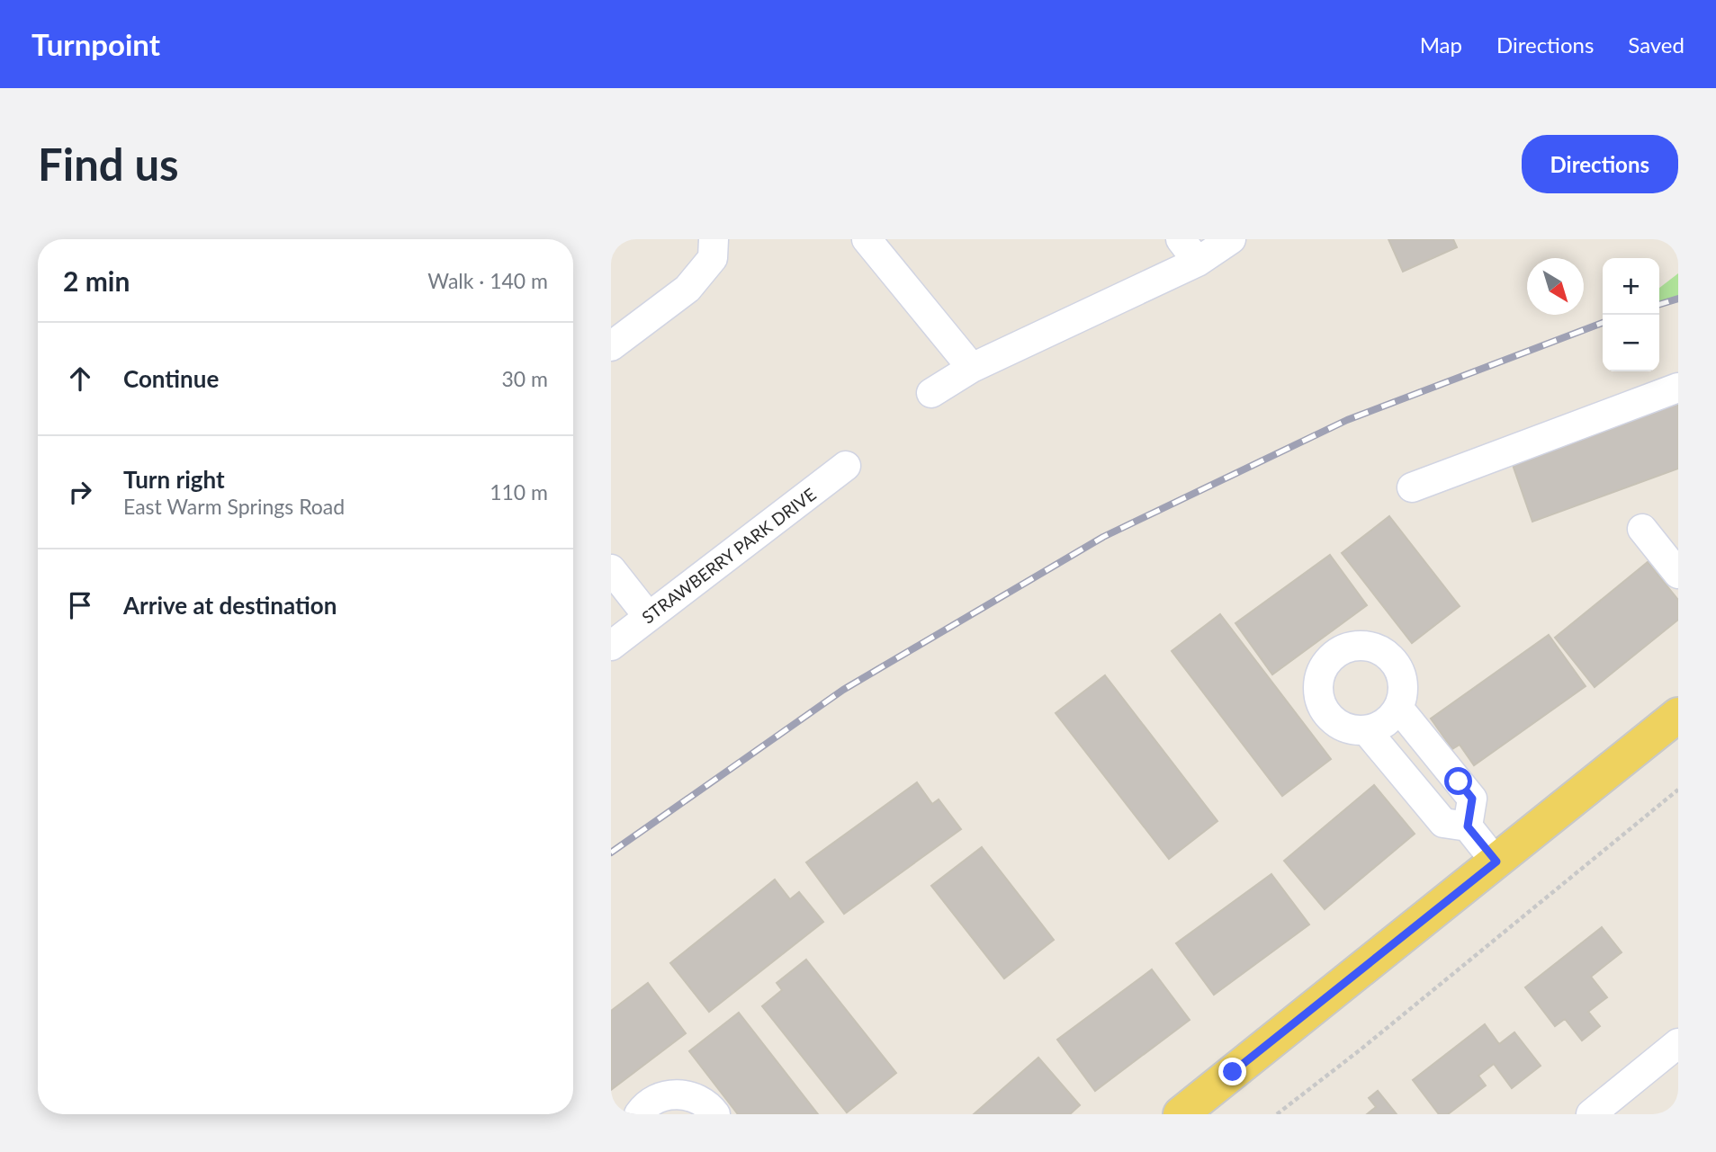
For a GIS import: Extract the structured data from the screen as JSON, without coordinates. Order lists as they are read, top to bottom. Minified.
{"streets":{"street":["STRAWBERRY PARK DRIVE"]},"north":"bottom right","page":{"header":"Turnpoint","nav":["Map","Directions","Saved"],"buttons":"Directions","title":"Find us","heading":["2 min","Walk · 140 m"],"map_buttons":["+","−"],"list":[["Continue","30 m"],["Turn right","East Warm Springs Road","110 m"],"Arrive at destination"]}}
